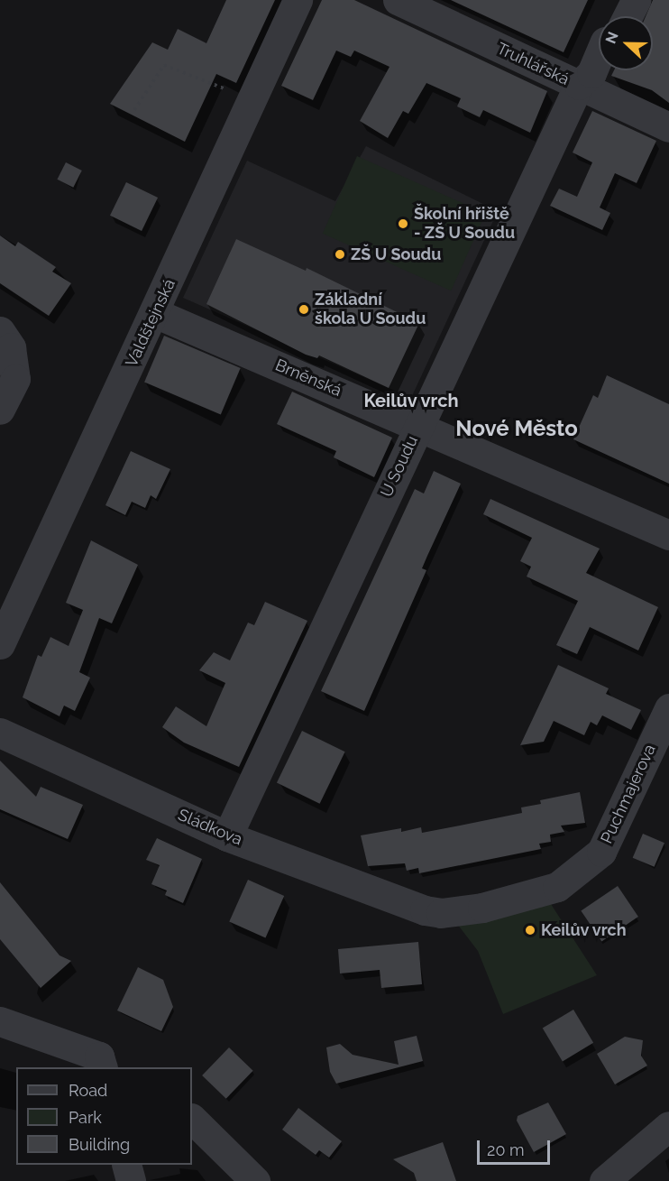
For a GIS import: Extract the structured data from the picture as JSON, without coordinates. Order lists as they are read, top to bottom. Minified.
{"streets":{"street":["Truhlářská","Valdštejnská","Brněnská","U Soudu","Puchmajerova","Sládkova"]},"crossings":[["Truhlářská","U Soudu"],["Valdštejnská","Brněnská"],["Brněnská","U Soudu"],["U Soudu","Sládkova"],["Puchmajerova","Sládkova"]],"districts":["Keilův vrch","Nové Město"],"places":["Školní hřiště - ZŠ U Soudu","ZŠ U Soudu","Základní škola U Soudu","Keilův vrch"],"legend":["Road","Park","Building"],"scale_bar":"20 m","north":"left"}
